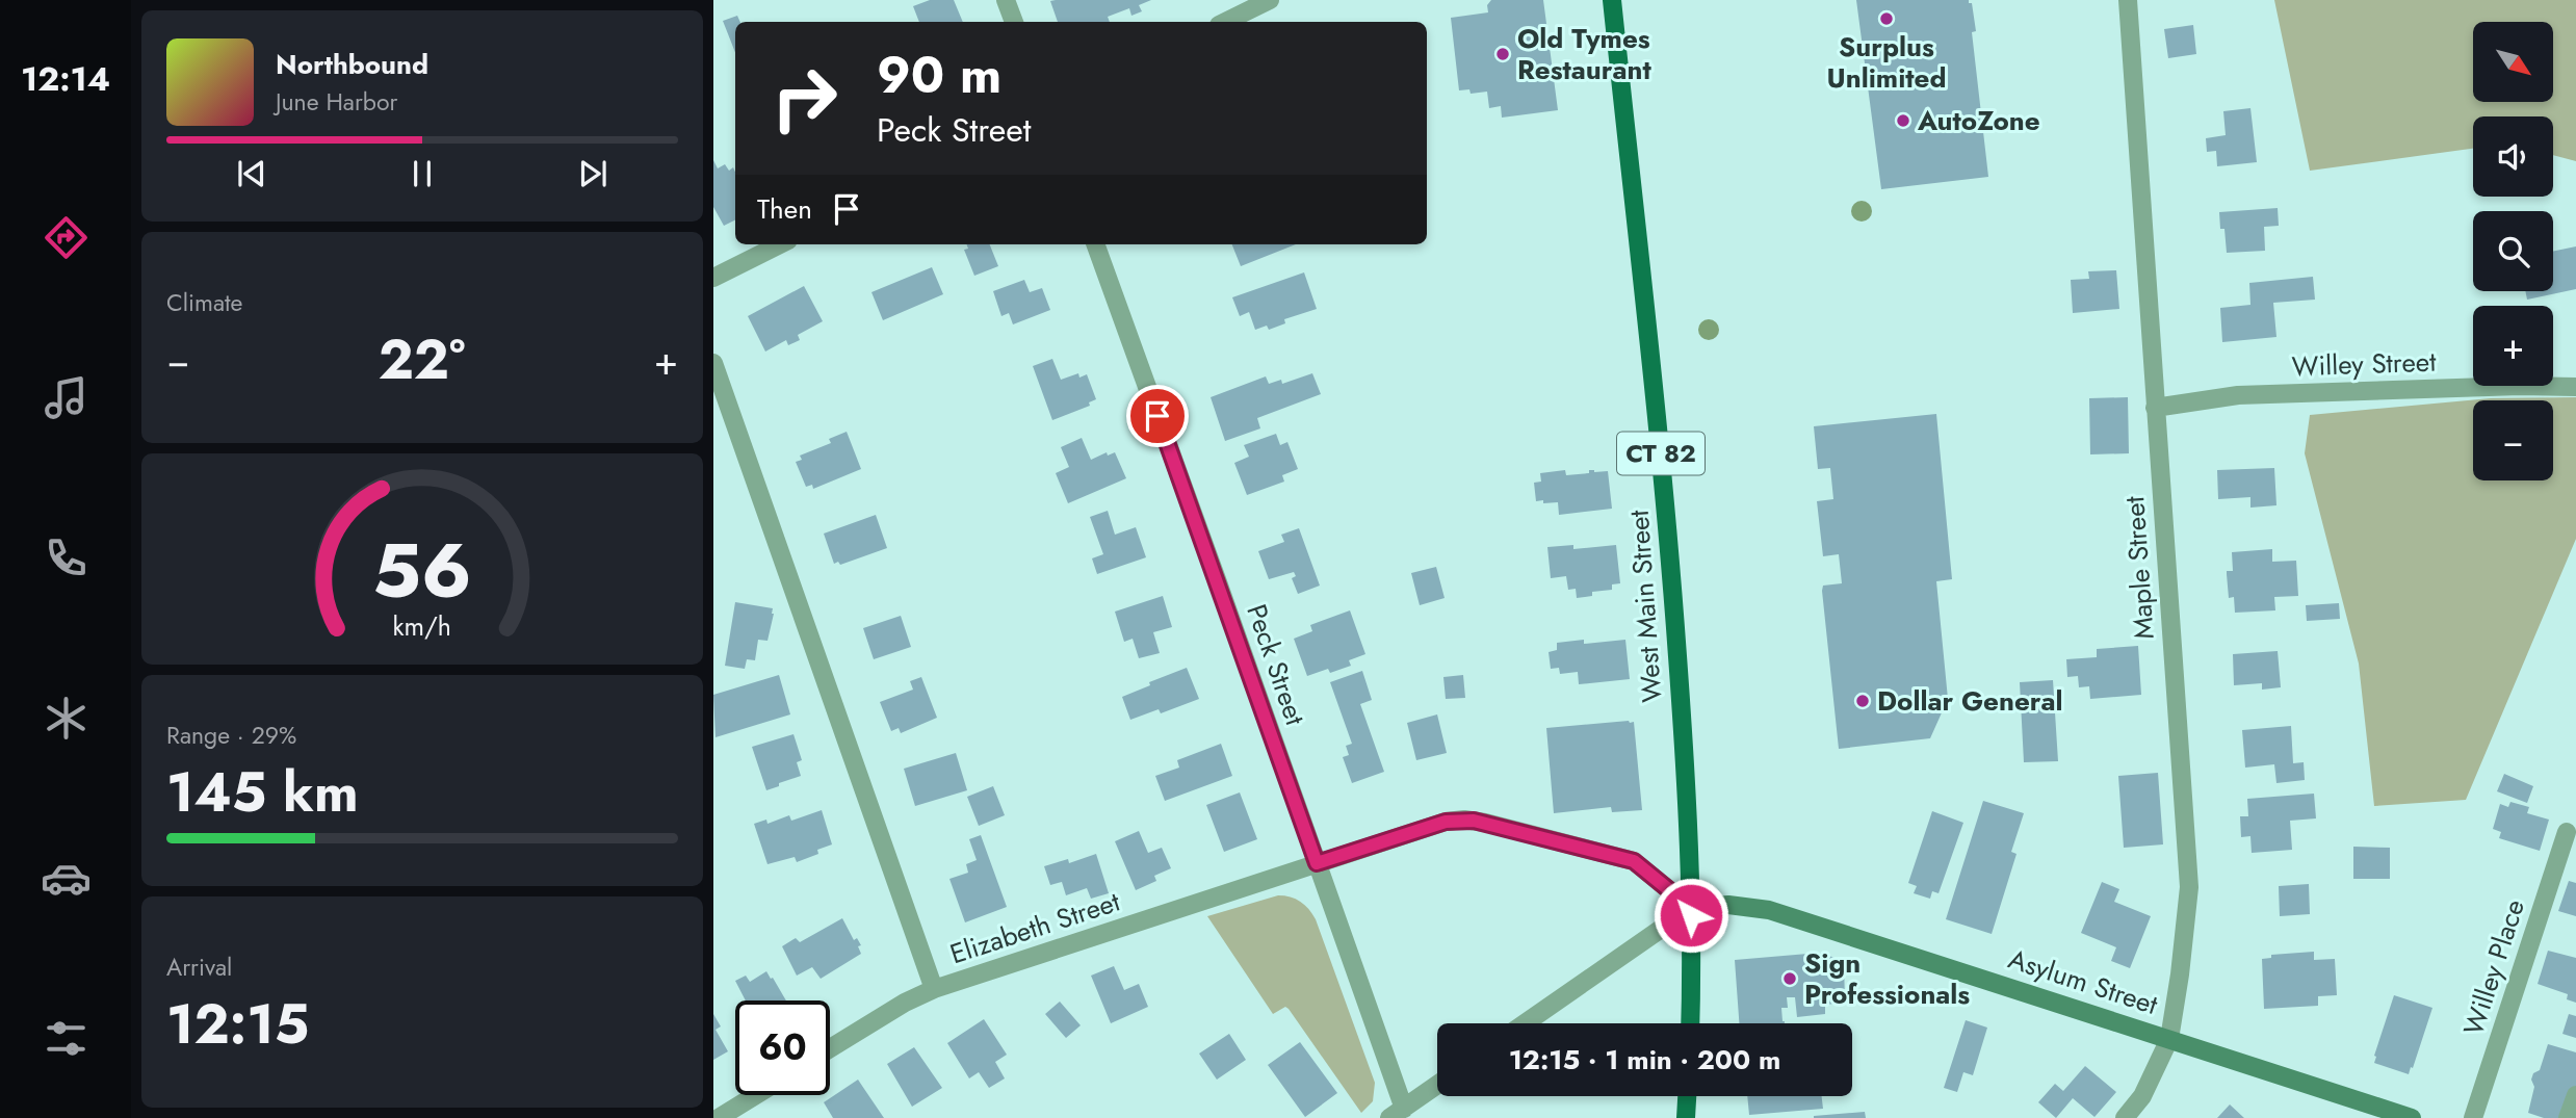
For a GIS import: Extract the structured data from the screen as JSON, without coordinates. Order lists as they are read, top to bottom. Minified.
{"streets":{"main road":["CT 82","West Main Street"],"street":["Willey Street","Maple Street","Peck Street","Elizabeth Street","Willey Place","Asylum Street"]},"crossings":[["Willey Street","Maple Street"],["Maple Street","Asylum Street"],["West Main Street","Elizabeth Street"],["West Main Street","Asylum Street"],["Peck Street","Elizabeth Street"],["Elizabeth Street","Asylum Street"]],"places":["Surplus Unlimited","Old Tymes Restaurant","AutoZone","Dollar General","Sign Professionals"],"north":"bottom right","page":{"tabs":"12:14","map_buttons":["+","−"],"turn":["90 m","Peck Street"],"song":["Northbound","June Harbor"],"then":"Then","tile":["Climate",["Range · 29%","145 km"],["Arrival","12:15"]],"heat":["−","22°","+"],"limit":"60","trip":"12:15 · 1 min · 200 m","gauge":["56","km/h"]}}
